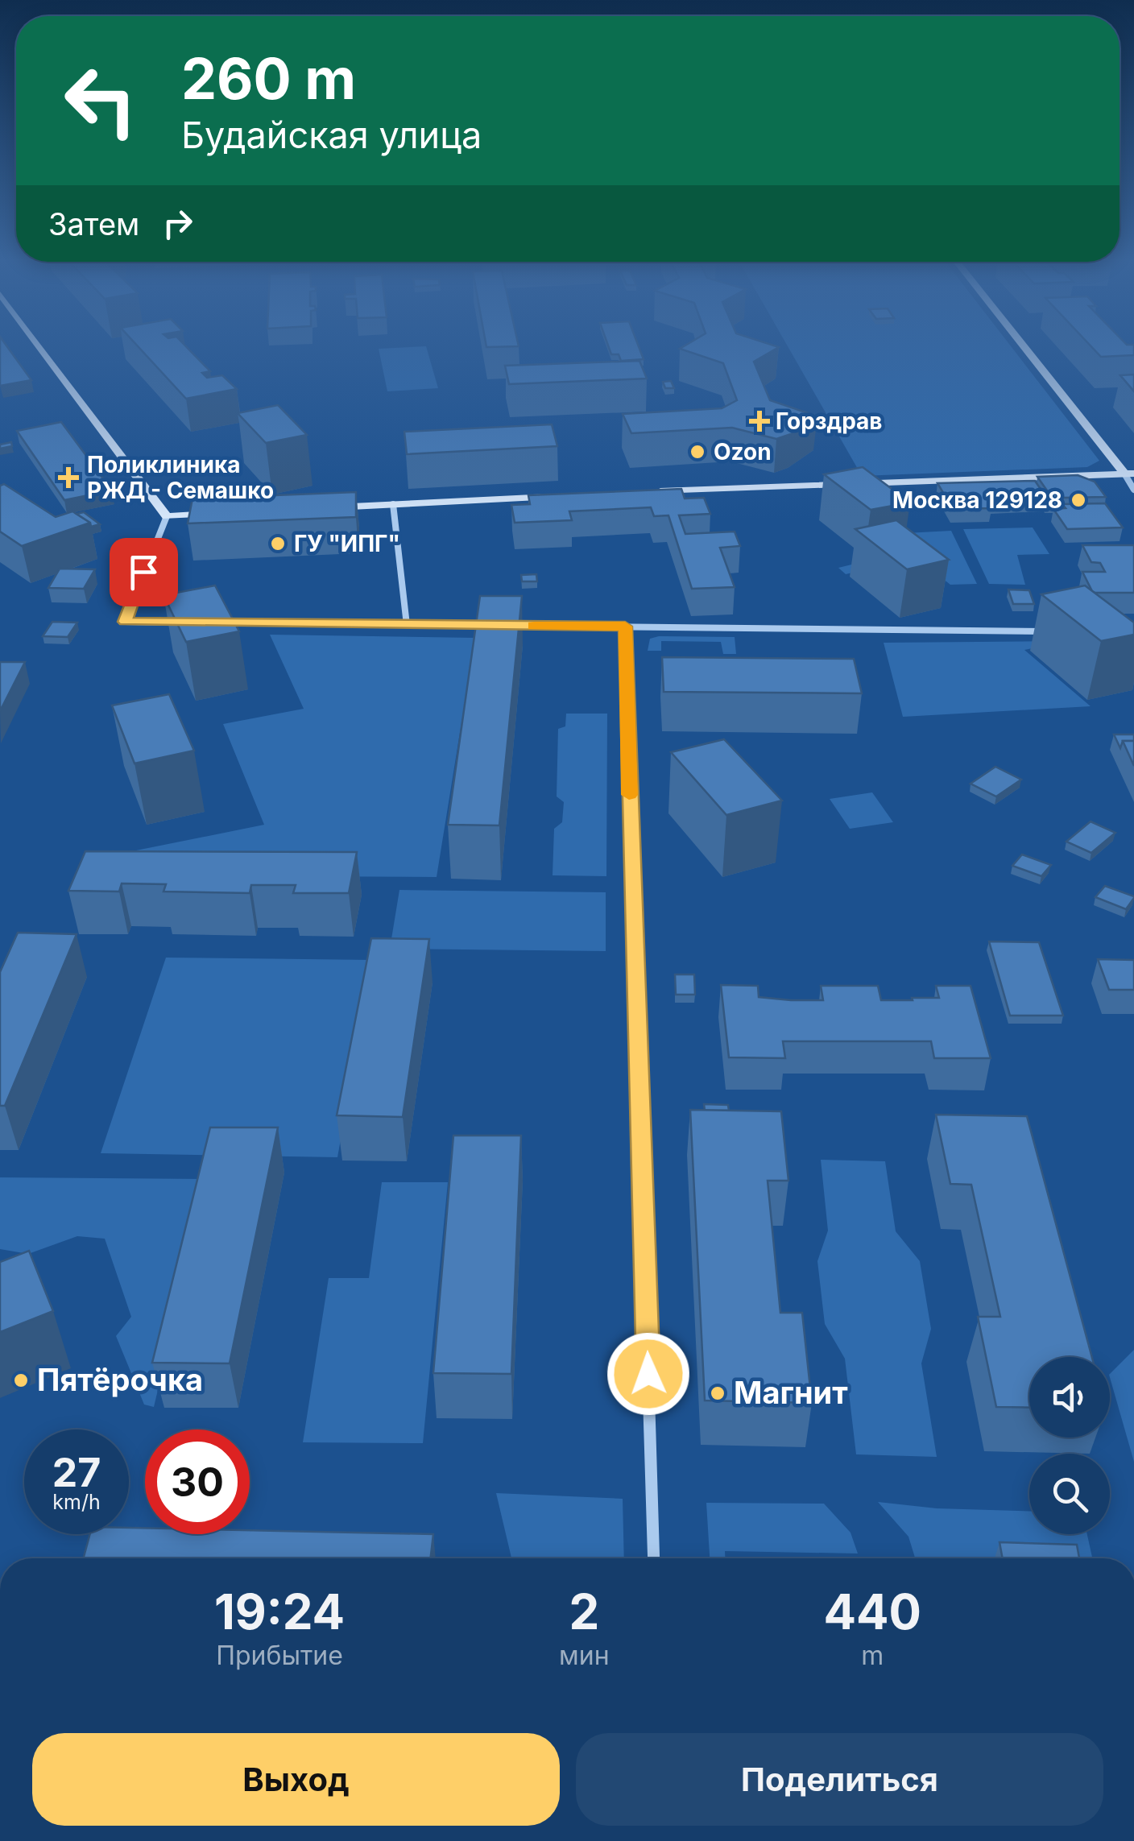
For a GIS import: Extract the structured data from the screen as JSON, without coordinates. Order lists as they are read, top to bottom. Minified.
{"places":{"health":["Горздрав","Поликлиника РЖД - Семашко"],"other":["Ozon","Москва 129128","ГУ \"ИПГ\"","Пятёрочка","Магнит"]},"page":{"turn":["260 m","Будайская улица"],"then":"Затем","speed":"27 km/h","limit":"30","eta":["19:24","Прибытие","2","мин","440","m"],"buttons":["Выход","Поделиться"]}}
